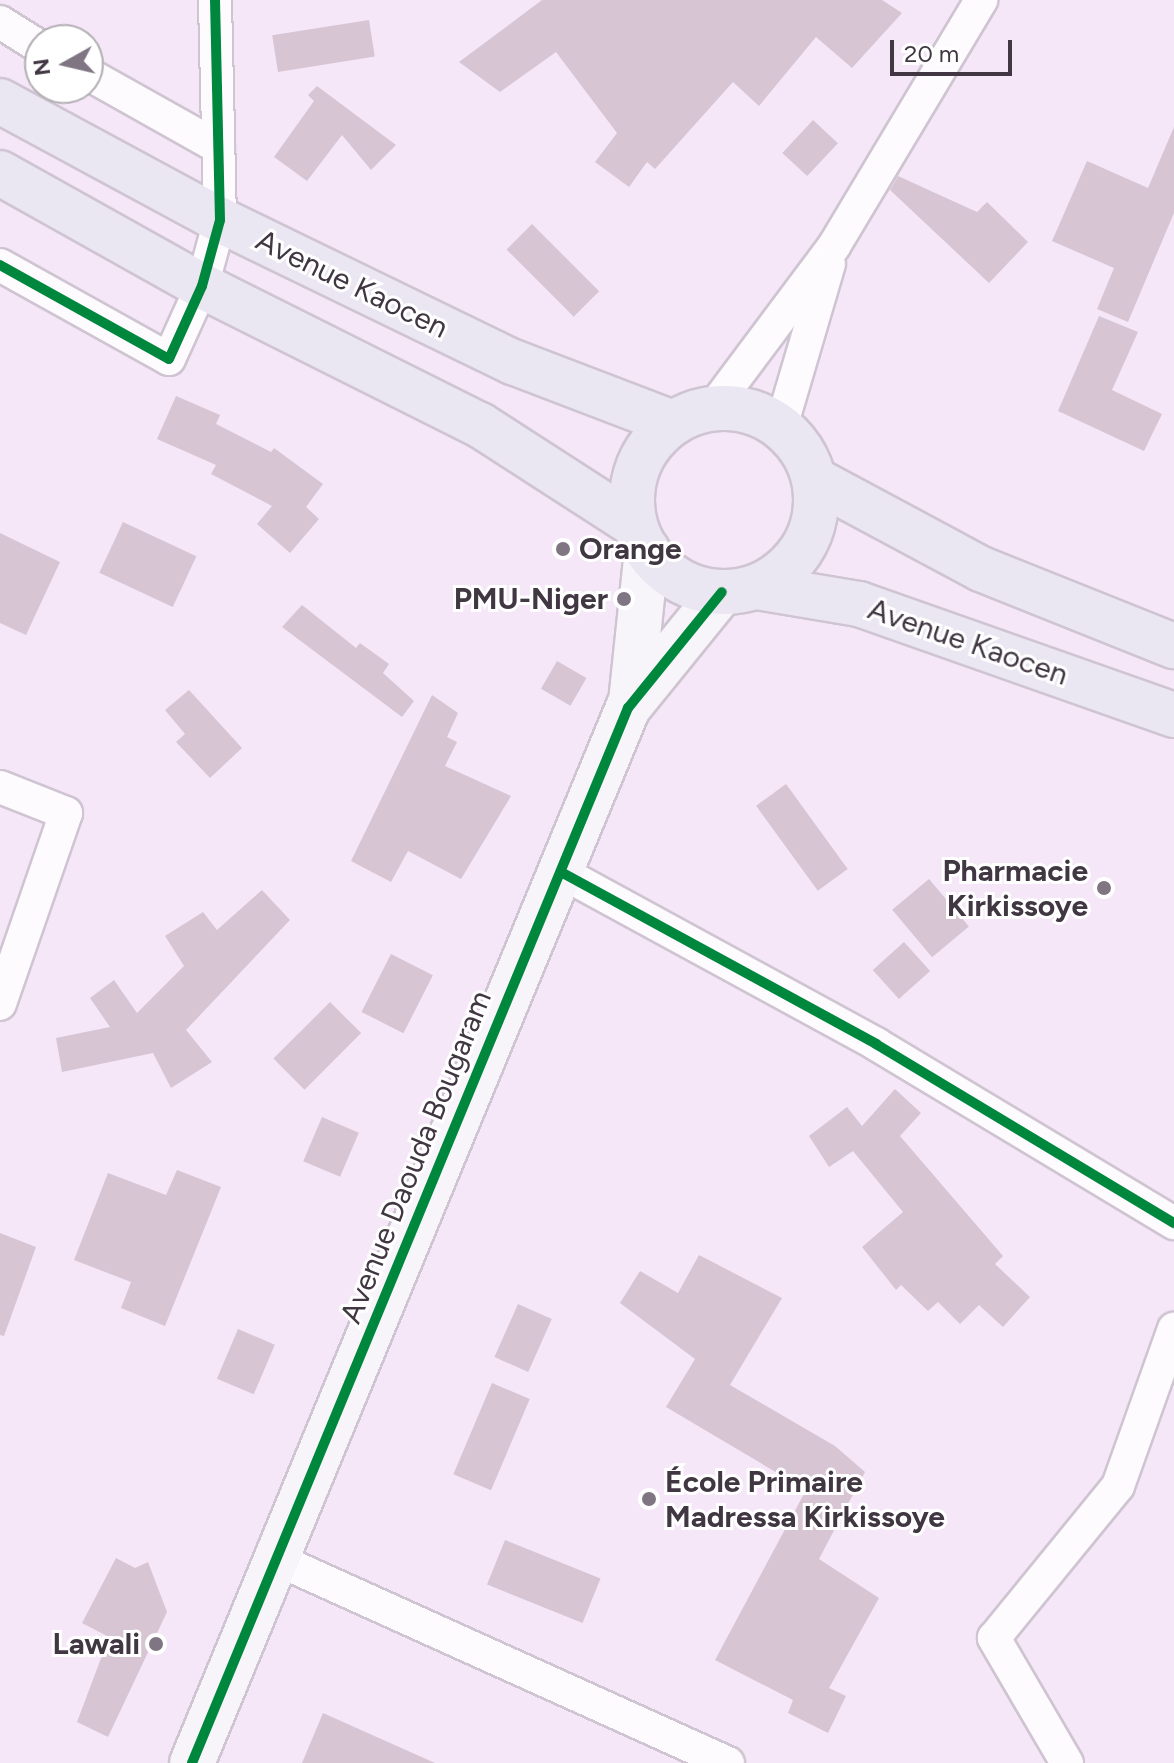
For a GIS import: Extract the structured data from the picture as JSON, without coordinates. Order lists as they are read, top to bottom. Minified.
{"streets":{"highway":["Avenue Kaocen"],"street":["Avenue Daouda Bougaram"]},"crossings":[["Avenue Kaocen","Avenue Daouda Bougaram"]],"places":["Orange","PMU-Niger","Pharmacie Kirkissoye","École Primaire Madressa Kirkissoye","Lawali"],"scale_bar":"20 m","north":"left"}
